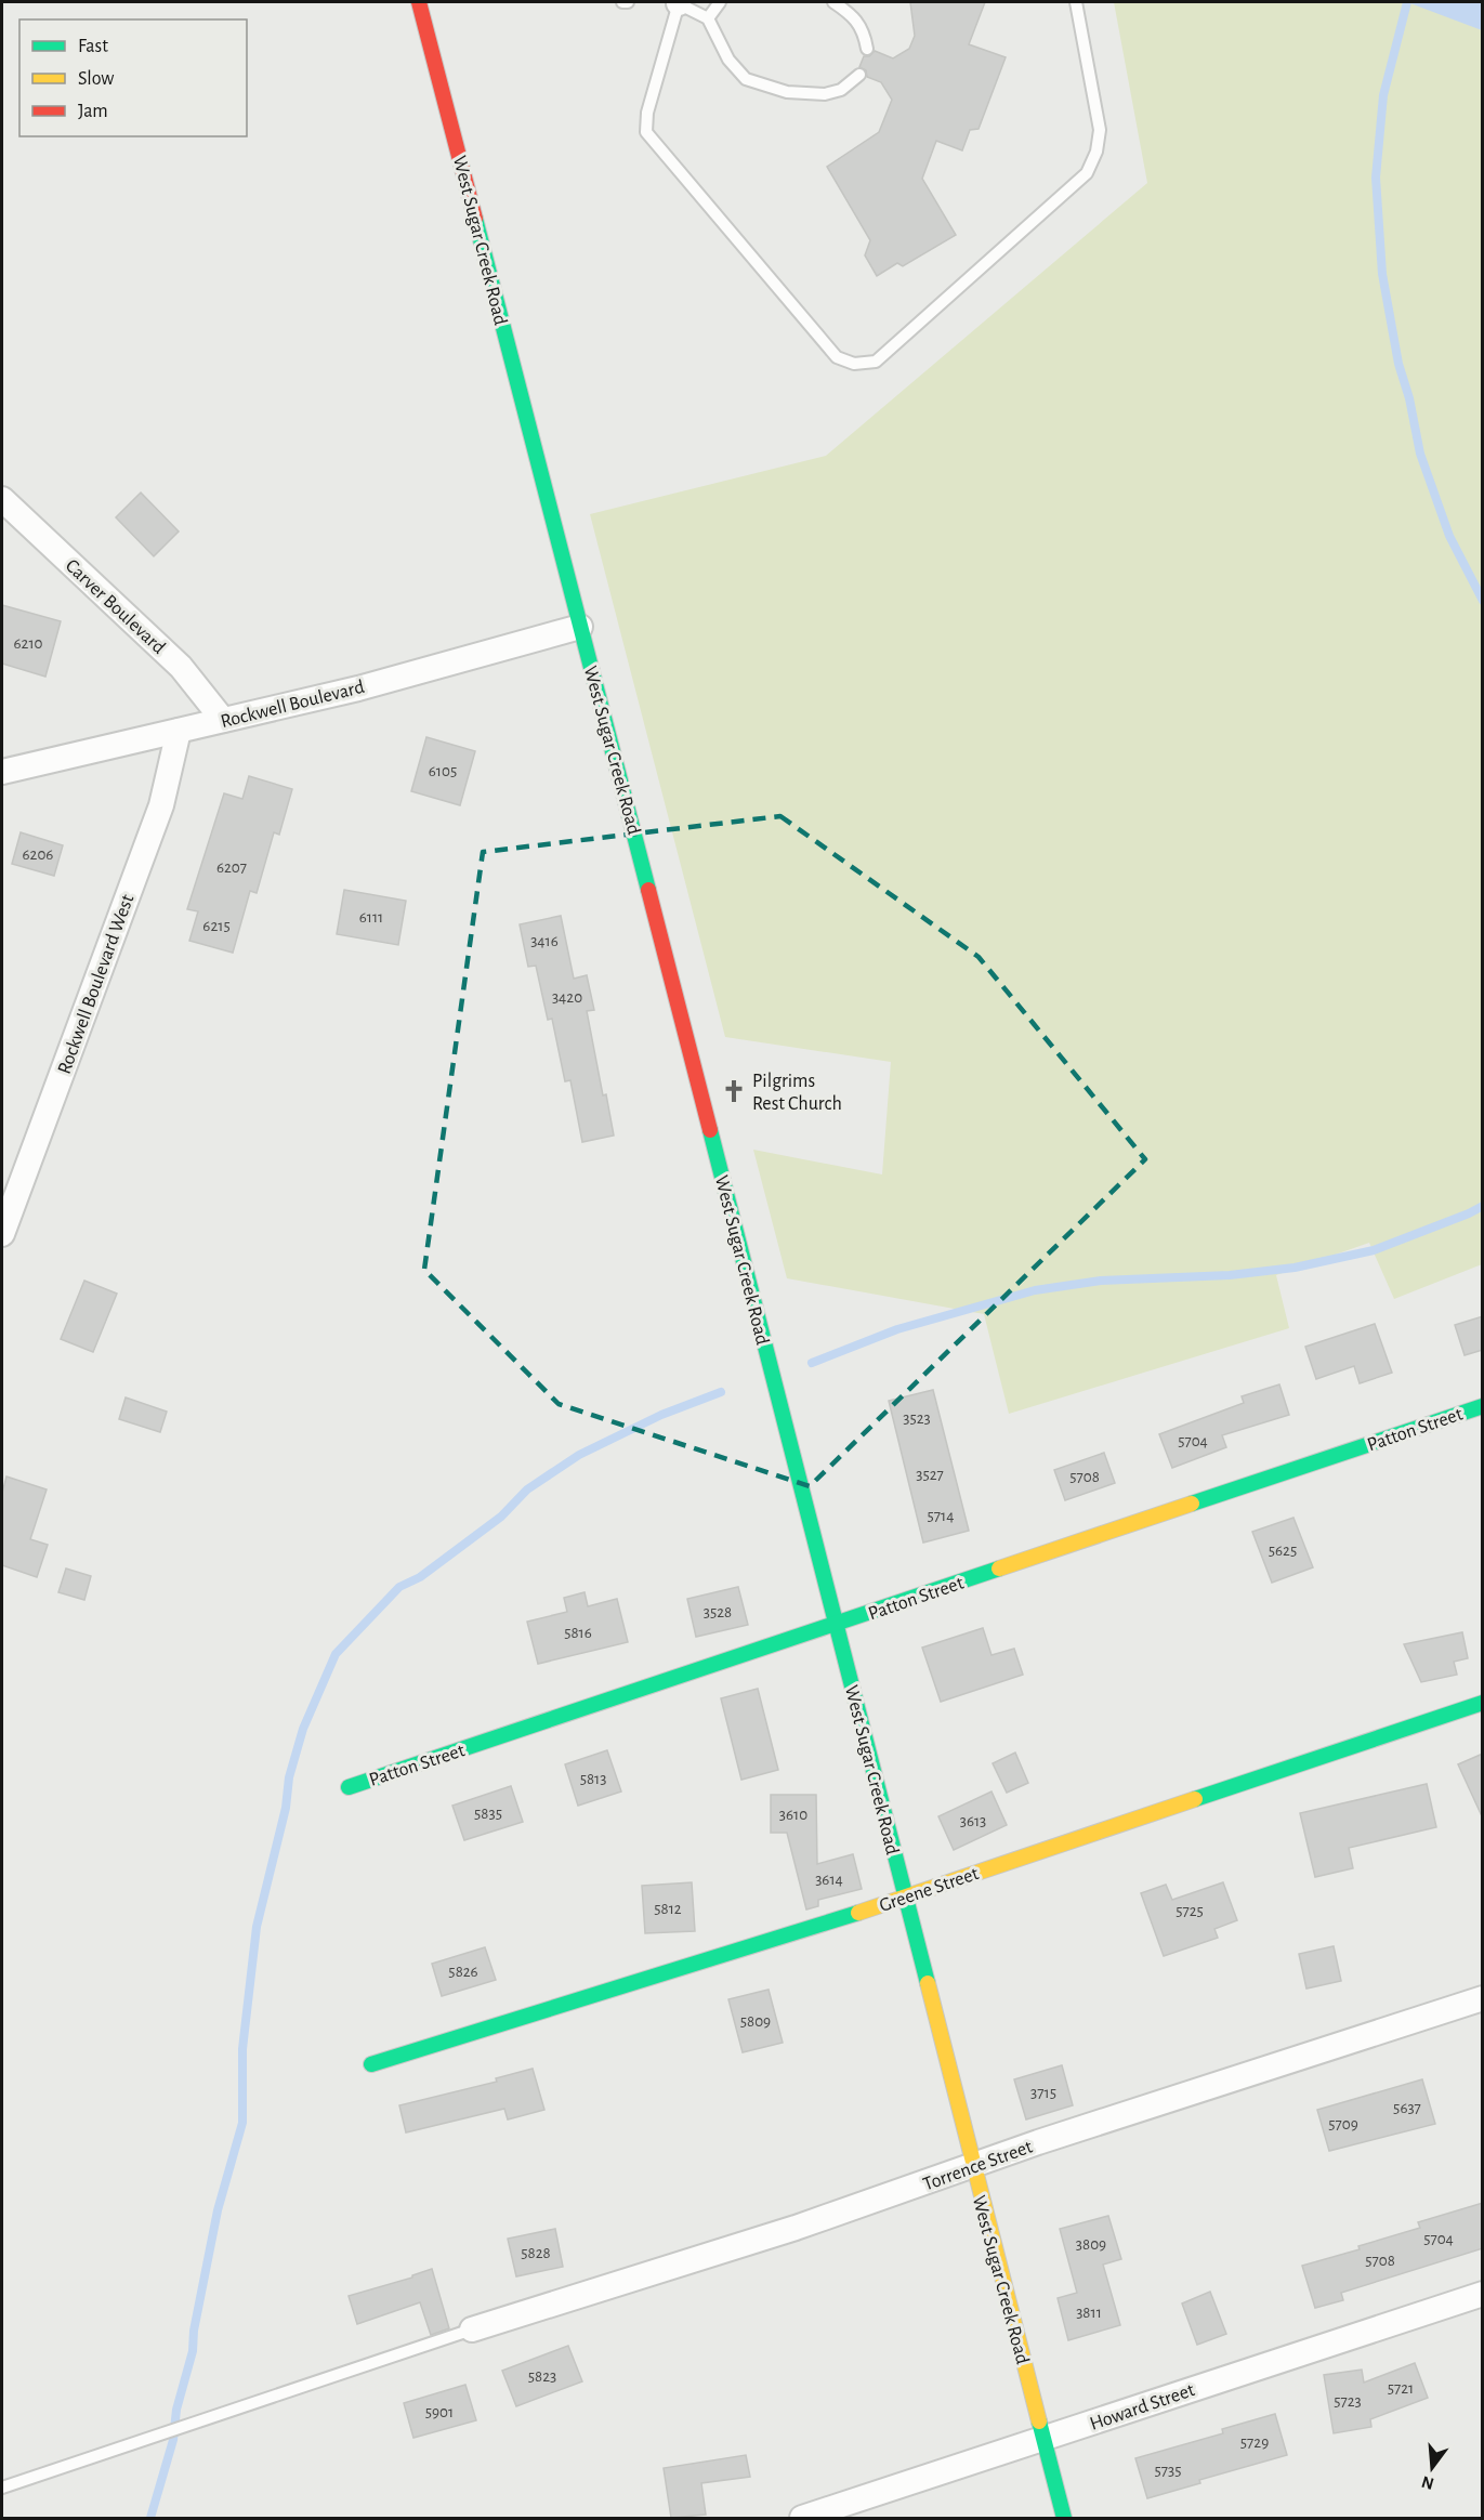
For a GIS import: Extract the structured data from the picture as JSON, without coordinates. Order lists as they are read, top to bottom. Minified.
{"streets":{"main road":["West Sugar Creek Road","Patton Street","Greene Street"],"street":["Carver Boulevard","Rockwell Boulevard","Rockwell Boulevard West","Torrence Street","Howard Street"]},"crossings":[["West Sugar Creek Road","Rockwell Boulevard"],["West Sugar Creek Road","Patton Street"],["West Sugar Creek Road","Greene Street"],["West Sugar Creek Road","Torrence Street"],["West Sugar Creek Road","Howard Street"],["Carver Boulevard","Rockwell Boulevard"],["Rockwell Boulevard","Rockwell Boulevard West"]],"places":{"church":["Pilgrims Rest Church"]},"house_numbers":["6210","6105","6206","6207","6111","6215","3416","3420","3523","5704","3527","5708","5714","5625","3528","5816","5813","5835","3610","3613","3614","5812","5725","5826","5809","3715","5637","5709","5704","3809","5828","5708","3811","5823","5721","5723","5901","5729","5735"],"legend":["Fast","Slow","Jam"],"north":"bottom"}
